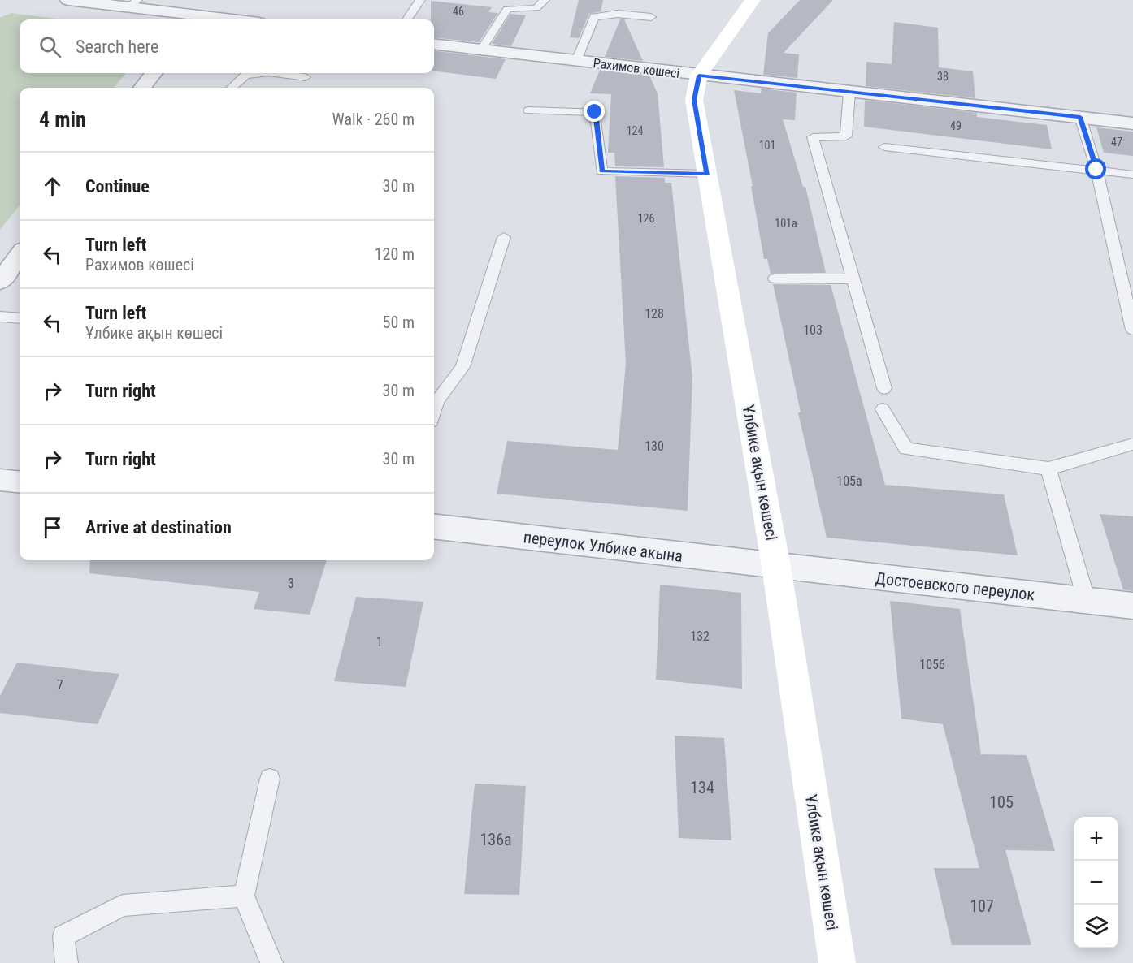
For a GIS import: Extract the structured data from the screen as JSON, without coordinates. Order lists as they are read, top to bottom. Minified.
{"streets":{"main road":["Ұлбике ақын көшесі"],"street":["Рахимов көшесі","переулок Улбике акына","Достоевского переулок"]},"crossings":[["Рахимов көшесі","Ұлбике ақын көшесі"],["Ұлбике ақын көшесі","переулок Улбике акына"],["Ұлбике ақын көшесі","Достоевского переулок"],["переулок Улбике акына","Достоевского переулок"]],"house_numbers":["46","38","49","124","47","101","126","101а","128","103","130","105а","3","132","1","105б","7","134","105","136а","107"],"page":{"search":"Search here","heading":["4 min","Walk · 260 m"],"list":[["Continue","30 m"],["Turn left","Рахимов көшесі","120 m"],["Turn left","Ұлбике ақын көшесі","50 m"],["Turn right","30 m"],["Turn right","30 m"],"Arrive at destination"],"map_buttons":["+","−"]}}
